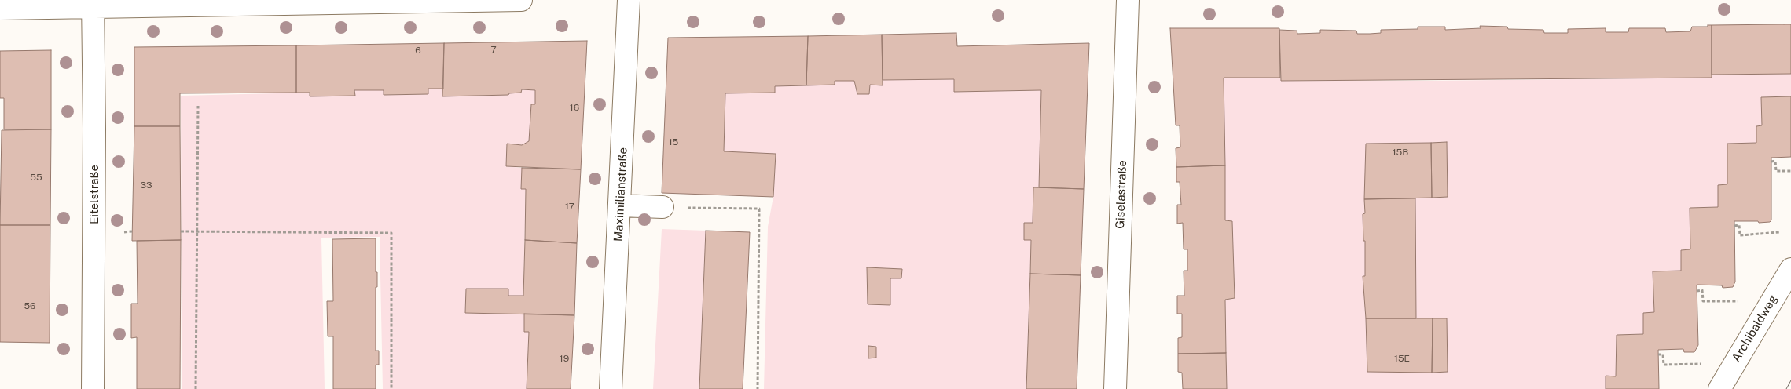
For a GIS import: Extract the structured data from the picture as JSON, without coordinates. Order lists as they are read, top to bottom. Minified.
{"streets":{"street":["Eitelstraße","Maximilianstraße","Giselastraße","Archibaldweg"]},"house_numbers":["7","6","16","15","15B","55","33","17","56","19","15E"]}
